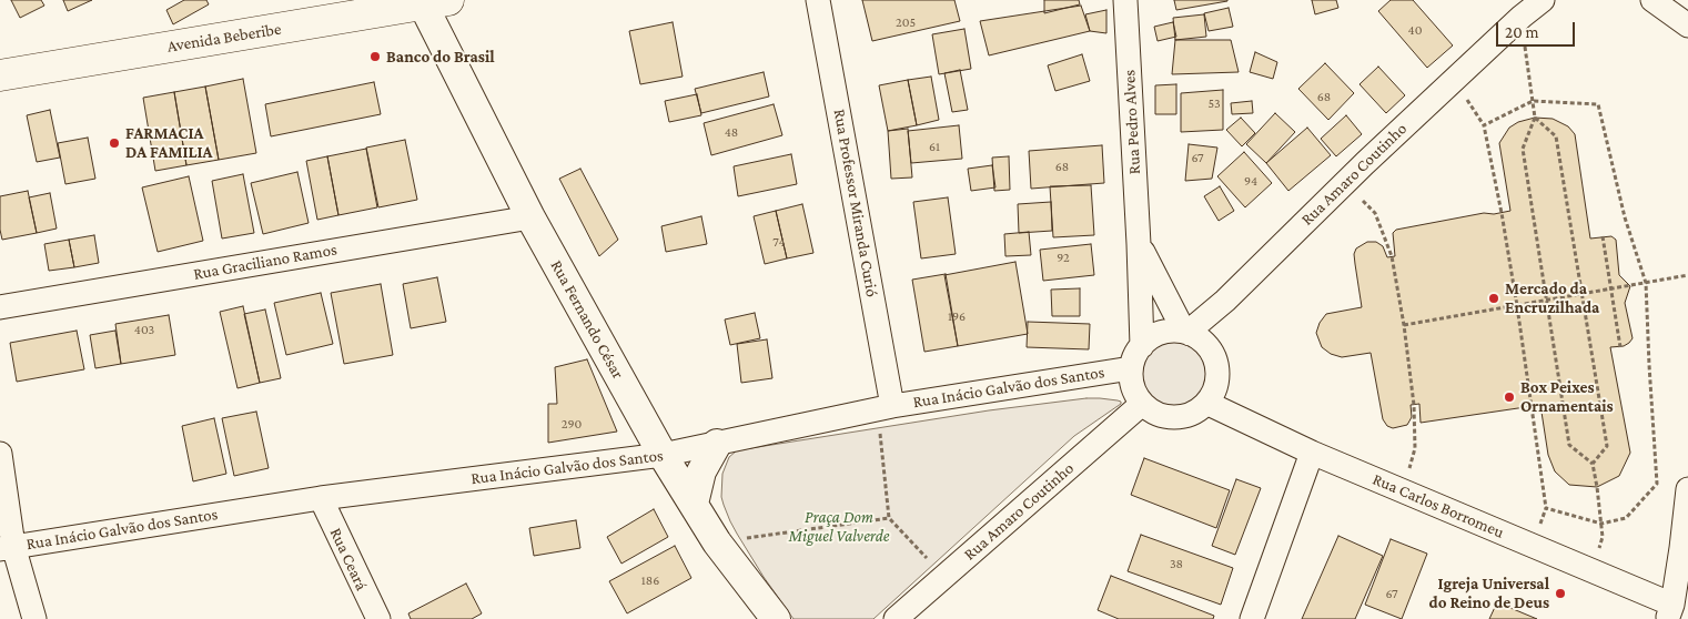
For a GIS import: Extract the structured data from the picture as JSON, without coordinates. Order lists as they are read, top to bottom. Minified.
{"streets":{"main road":["Avenida Beberibe"],"street":["Rua Pedro Alves","Rua Amaro Coutinho","Rua Professor Miranda Curió","Rua Graciliano Ramos","Rua Fernando César","Rua Inácio Galvão dos Santos","Rua Carlos Borromeu","Rua Ceará"]},"crossings":[["Avenida Beberibe","Rua Fernando César"],["Rua Pedro Alves","Rua Amaro Coutinho"],["Rua Pedro Alves","Rua Inácio Galvão dos Santos"],["Rua Pedro Alves","Rua Carlos Borromeu"],["Rua Amaro Coutinho","Rua Inácio Galvão dos Santos"],["Rua Amaro Coutinho","Rua Carlos Borromeu"],["Rua Professor Miranda Curió","Rua Inácio Galvão dos Santos"],["Rua Graciliano Ramos","Rua Fernando César"],["Rua Fernando César","Rua Inácio Galvão dos Santos"],["Rua Inácio Galvão dos Santos","Rua Carlos Borromeu"],["Rua Inácio Galvão dos Santos","Rua Ceará"]],"parks":["Praça Dom Miguel Valverde"],"places":["Banco do Brasil","FARMACIA DA FAMILIA","Mercado da Encruzilhada","Box Peixes Ornamentais","Igreja Universal do Reino de Deus"],"house_numbers":["205","40","68","53","48","61","67","68","94","74","92","196","403","290","38","186","67"],"scale_bar":"20 m"}
